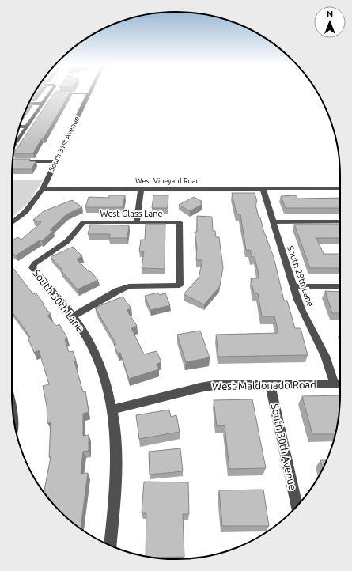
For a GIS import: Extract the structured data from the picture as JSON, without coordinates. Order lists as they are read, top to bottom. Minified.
{"streets":{"street":["South 31st Avenue","West Vineyard Road","West Glass Lane","South 29th Lane","South 30th Lane","West Maldonado Road","South 30th Avenue"]},"crossings":[["South 31st Avenue","West Vineyard Road"],["West Vineyard Road","South 29th Lane"],["West Glass Lane","South 30th Lane"],["South 29th Lane","West Maldonado Road"],["South 30th Lane","West Maldonado Road"],["West Maldonado Road","South 30th Avenue"]],"north":"top"}
